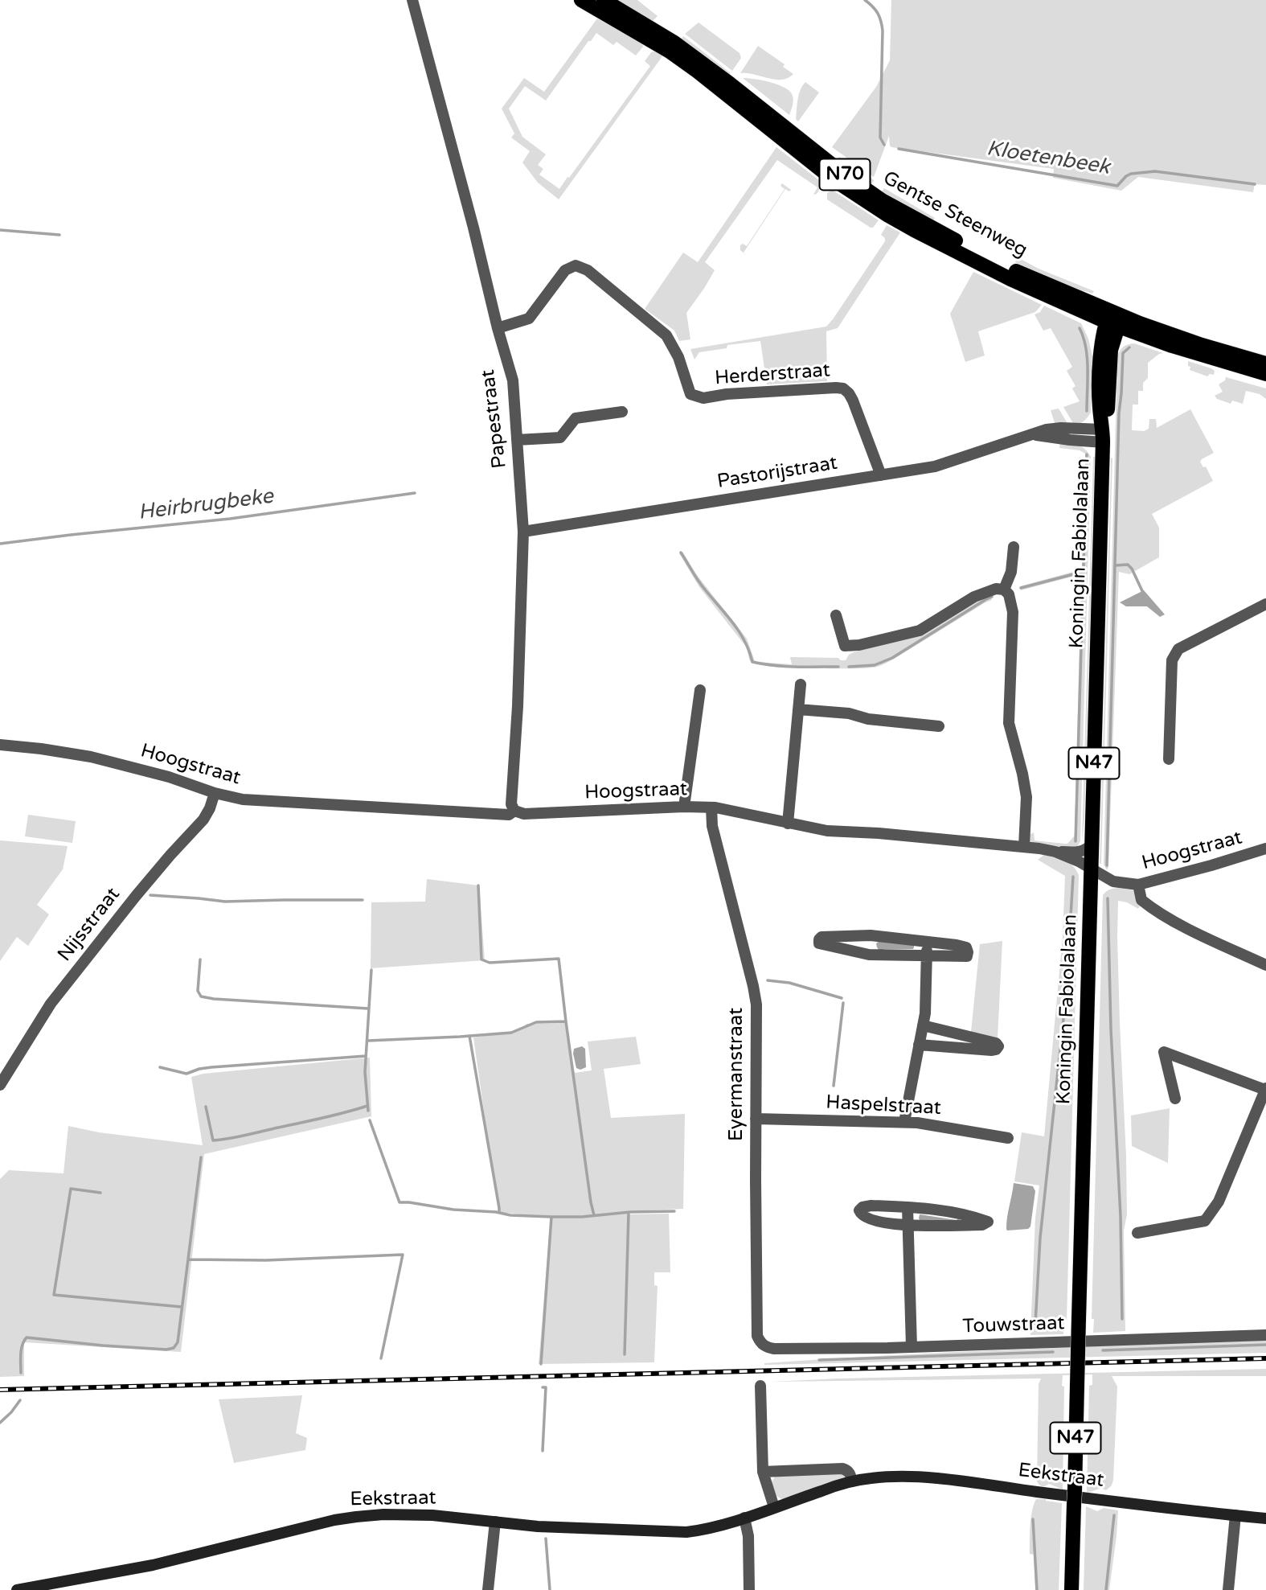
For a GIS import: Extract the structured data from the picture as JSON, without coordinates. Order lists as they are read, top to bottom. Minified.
{"streets":{"main road":["N70","Gentse Steenweg","Koningin Fabiolalaan","N47"],"street":["Herderstraat","Papestraat","Pastorijstraat","Hoogstraat","Nijsstraat","Eyermanstraat","Haspelstraat","Touwstraat","Eekstraat"]},"crossings":[["Gentse Steenweg","Koningin Fabiolalaan"],["Herderstraat","Papestraat"],["Herderstraat","Pastorijstraat"],["Papestraat","Pastorijstraat"],["Papestraat","Hoogstraat"],["Pastorijstraat","Koningin Fabiolalaan"],["Koningin Fabiolalaan","Hoogstraat"],["Hoogstraat","Nijsstraat"],["Hoogstraat","Eyermanstraat"],["Eyermanstraat","Haspelstraat"],["Eyermanstraat","Touwstraat"]],"water":["Kloetenbeek","Heirbrugbeke"]}
